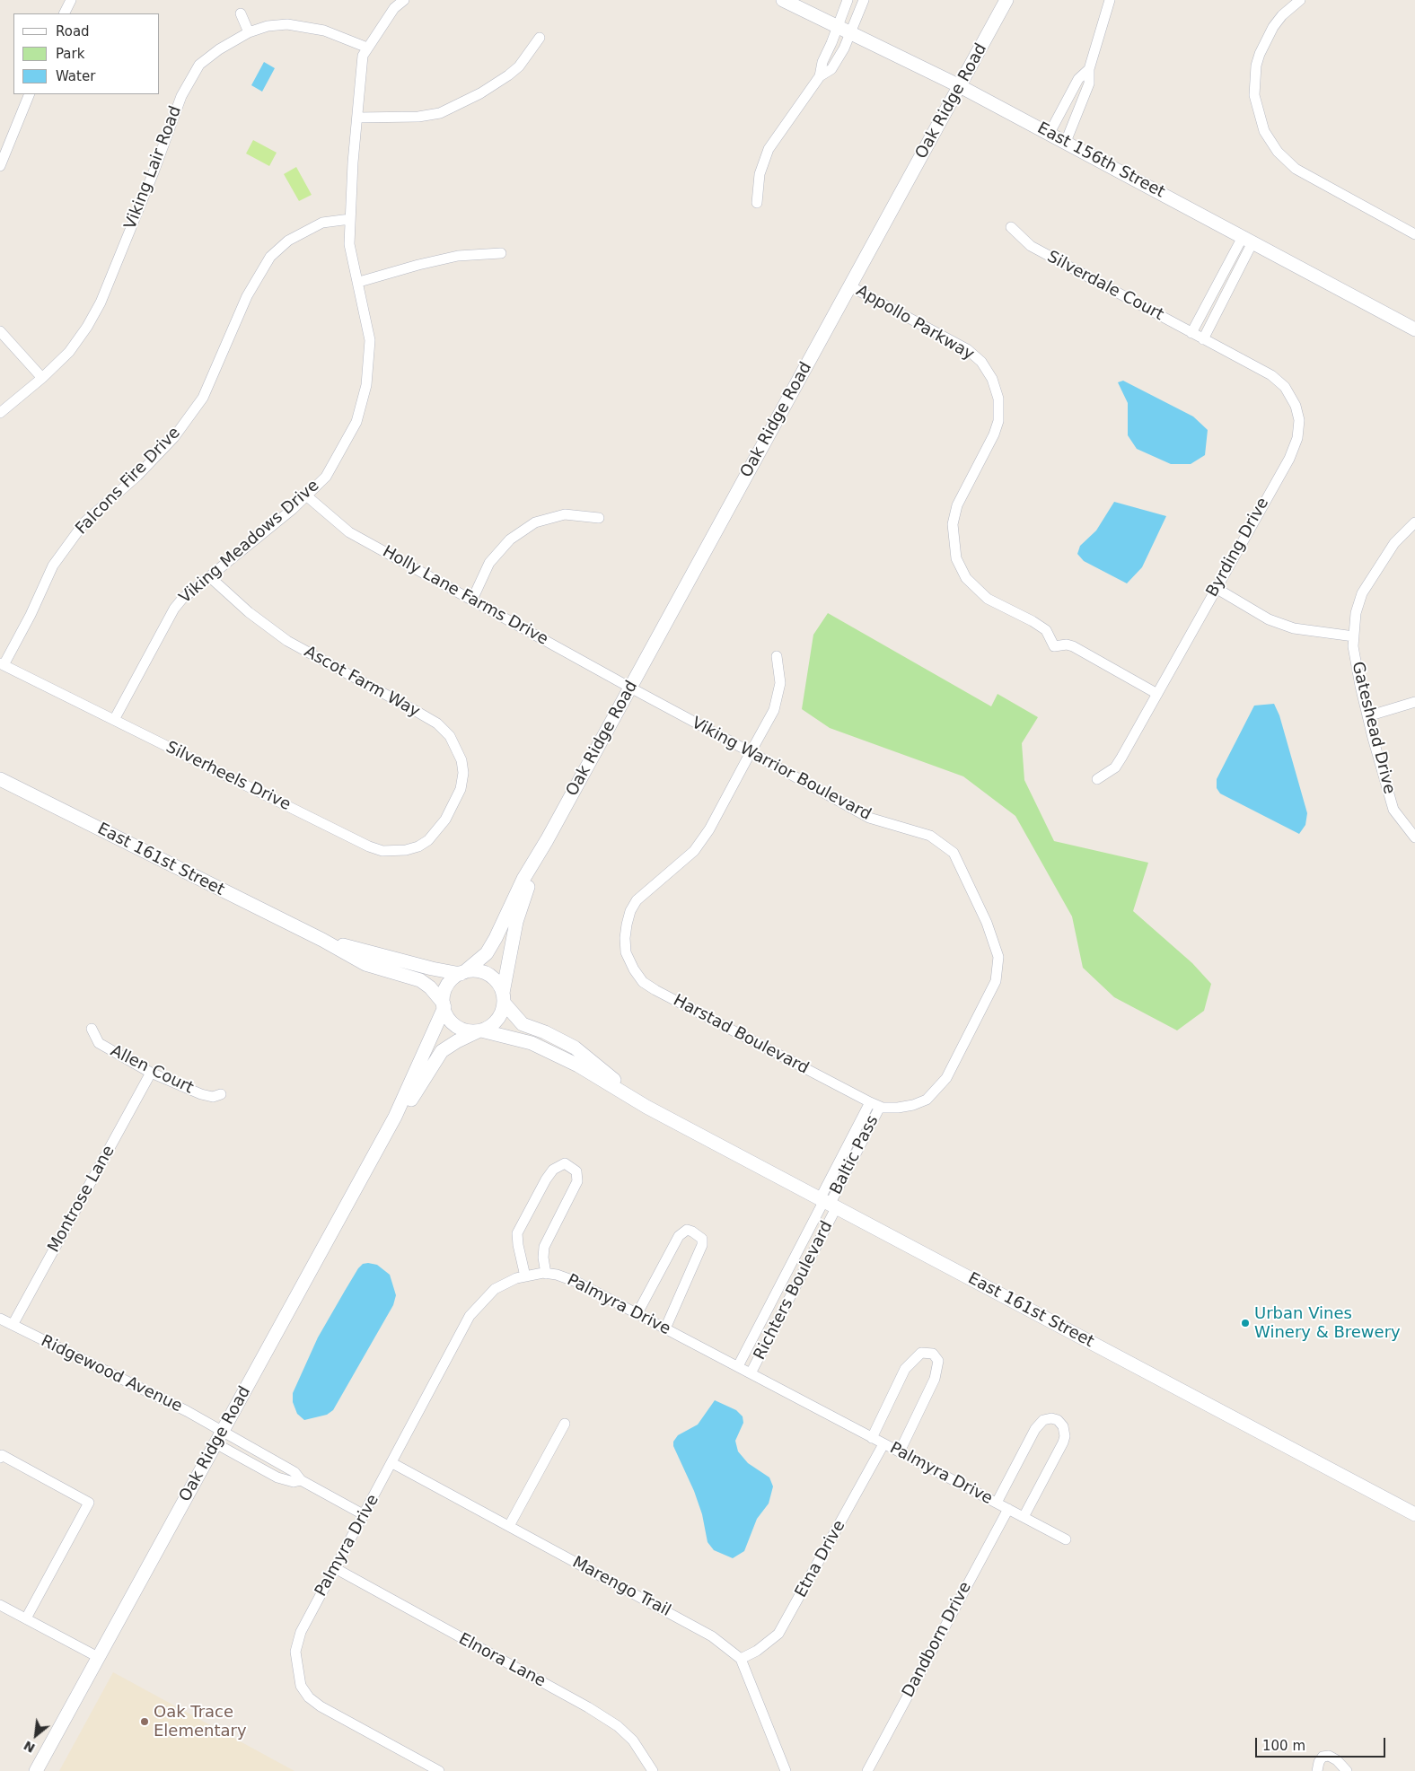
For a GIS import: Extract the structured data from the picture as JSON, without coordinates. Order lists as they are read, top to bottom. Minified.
{"streets":{"street":["Oak Ridge Road","East 156th Street","Viking Lair Road","Silverdale Court","Appollo Parkway","Falcons Fire Drive","Viking Meadows Drive","Byrding Drive","Holly Lane Farms Drive","Ascot Farm Way","Gateshead Drive","Viking Warrior Boulevard","Silverheels Drive","East 161st Street","Harstad Boulevard","Allen Court","Baltic Pass","Montrose Lane","Richters Boulevard","Palmyra Drive","Ridgewood Avenue","Etna Drive","Marengo Trail","Dandborn Drive","Elnora Lane"]},"crossings":[["Oak Ridge Road","East 156th Street"],["Oak Ridge Road","Appollo Parkway"],["Oak Ridge Road","Holly Lane Farms Drive"],["Oak Ridge Road","Viking Warrior Boulevard"],["Oak Ridge Road","East 161st Street"],["Oak Ridge Road","Ridgewood Avenue"],["Viking Lair Road","Viking Meadows Drive"],["Silverdale Court","Byrding Drive"],["Appollo Parkway","Byrding Drive"],["Falcons Fire Drive","Viking Meadows Drive"],["Falcons Fire Drive","Silverheels Drive"],["Viking Meadows Drive","Holly Lane Farms Drive"],["Viking Meadows Drive","Ascot Farm Way"],["Viking Meadows Drive","Silverheels Drive"],["Holly Lane Farms Drive","Viking Warrior Boulevard"],["Ascot Farm Way","Silverheels Drive"],["Viking Warrior Boulevard","Harstad Boulevard"],["Viking Warrior Boulevard","Baltic Pass"],["East 161st Street","Baltic Pass"],["East 161st Street","Richters Boulevard"],["Harstad Boulevard","Baltic Pass"],["Allen Court","Montrose Lane"],["Baltic Pass","Richters Boulevard"],["Montrose Lane","Ridgewood Avenue"],["Richters Boulevard","Palmyra Drive"],["Palmyra Drive","Ridgewood Avenue"],["Palmyra Drive","Etna Drive"],["Palmyra Drive","Marengo Trail"],["Palmyra Drive","Dandborn Drive"],["Palmyra Drive","Elnora Lane"],["Etna Drive","Marengo Trail"]],"places":["Urban Vines Winery & Brewery","Oak Trace Elementary"],"legend":["Road","Park","Water"],"scale_bar":"100 m","north":"bottom left"}
